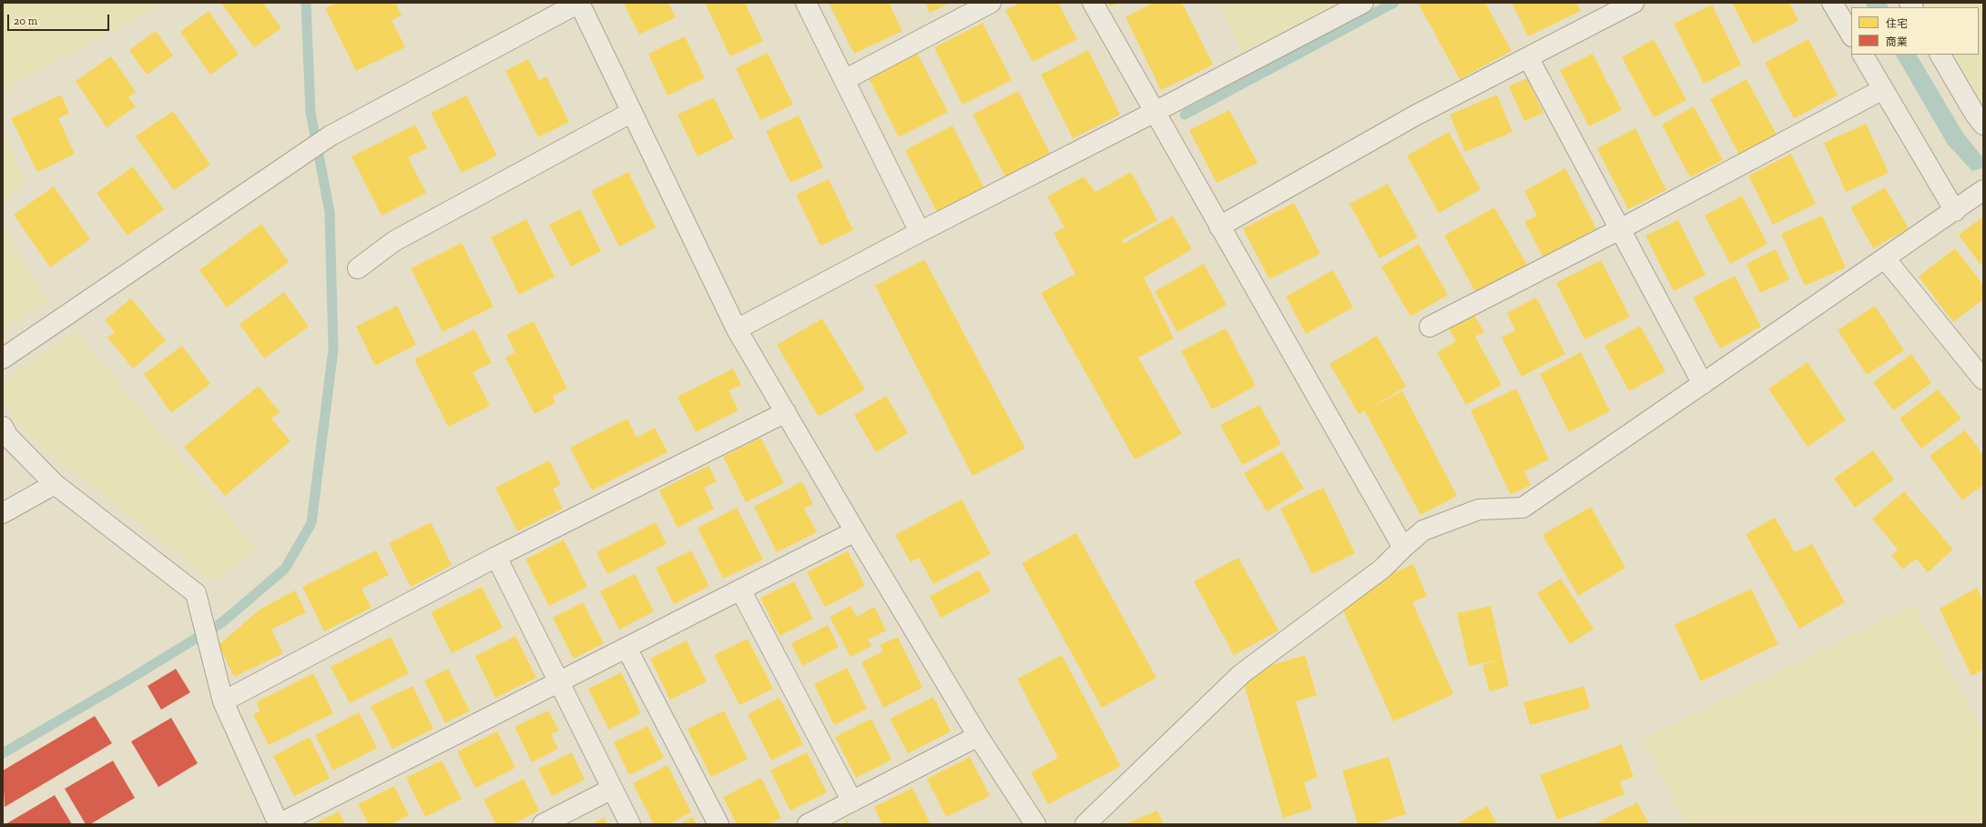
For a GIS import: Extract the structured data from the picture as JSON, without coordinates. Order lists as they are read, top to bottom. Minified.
{"legend":["住宅","商業"],"scale_bar":"20 m"}
